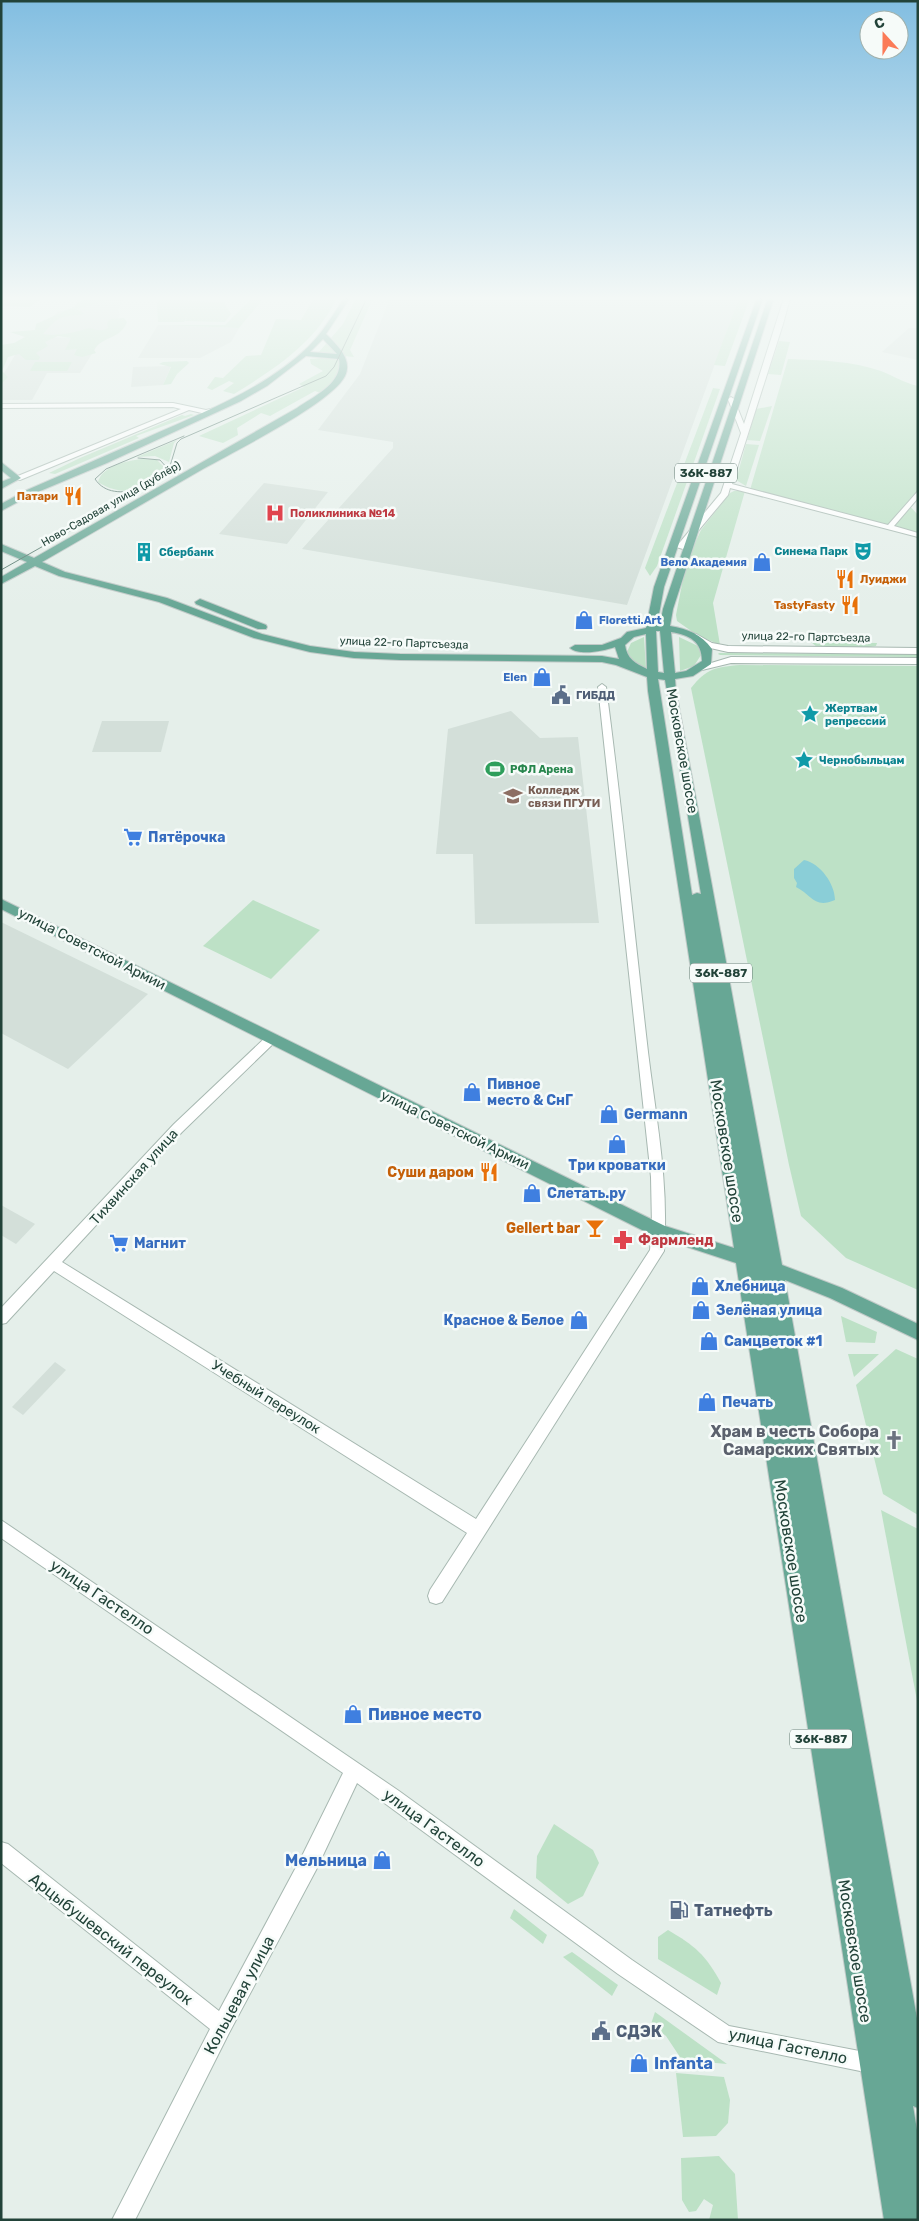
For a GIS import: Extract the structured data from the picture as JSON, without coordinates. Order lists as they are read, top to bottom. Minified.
{"streets":{"main road":["36К-887","Ново-Садовая улица (дублёр)","улица 22-го Партсъезда","Московское шоссе","улица Советской Армии"],"street":["Тихвинская улица","Учебный переулок","улица Гастелло","Арцыбушевский переулок","Кольцевая улица"]},"crossings":[["Ново-Садовая улица (дублёр)","улица 22-го Партсъезда"],["улица 22-го Партсъезда","Московское шоссе"],["Московское шоссе","улица Советской Армии"],["Московское шоссе","улица Гастелло"],["улица Советской Армии","Тихвинская улица"],["Тихвинская улица","Учебный переулок"],["улица Гастелло","Кольцевая улица"],["Арцыбушевский переулок","Кольцевая улица"]],"places":{"restaurant":["Патари","Луиджи","TastyFasty","Суши даром"],"hospital":["Поликлиника №14"],"theatre":["Синема Парк"],"building":["Сбербанк"],"shop":["Вело Академия","Floretti.Art","Elen","Пивное место & СнГ","Germann","Три кроватки","Слетать.ру","Хлебница","Зелёная улица","Красное & Белое","Самцветок #1","Печать","Пивное место","Мельница","Infanta"],"public building":["ГИБДД","СДЭК"],"place":["Жертвам репрессий","Чернобыльцам"],"sports":["РФЛ Арена"],"school or university":["Колледж связи ПГУТИ"],"supermarket":["Пятёрочка","Магнит"],"bar":["Gellert bar"],"pharmacy":["Фармленд"],"church":["Храм в честь Собора Самарских Святых"],"fuel station":["Татнефть"]},"north":"top"}
